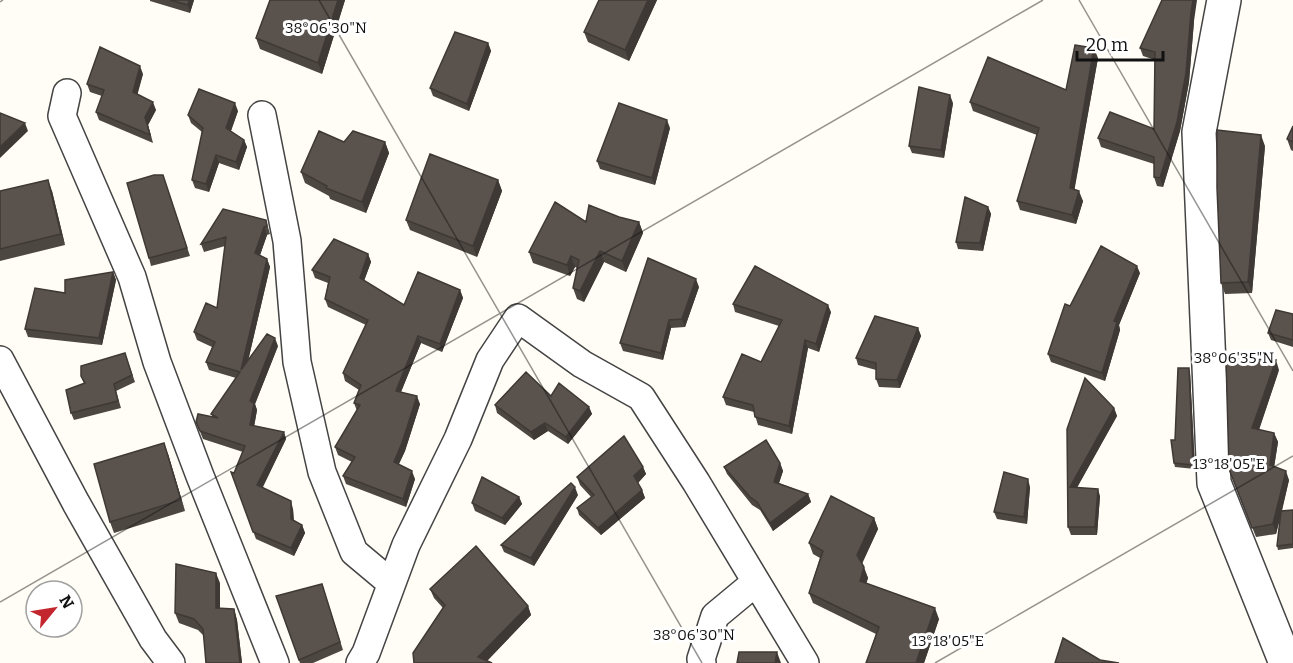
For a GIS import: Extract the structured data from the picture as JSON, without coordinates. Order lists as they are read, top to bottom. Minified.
{"scale_bar":"20 m","north":"top right","coordinates":["38°06'30\"N","38°06'35\"N","13°18'05\"E"]}
